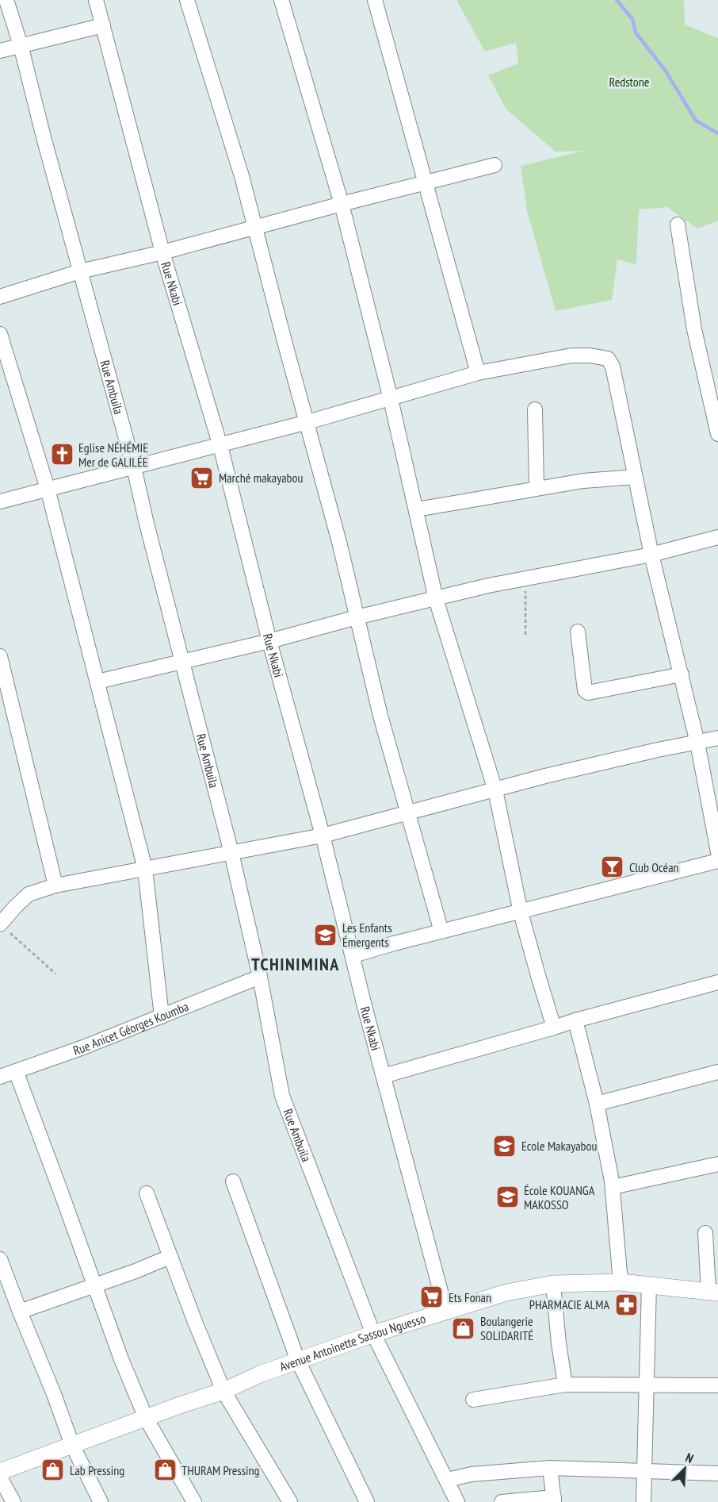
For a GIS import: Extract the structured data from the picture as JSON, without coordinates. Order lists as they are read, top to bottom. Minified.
{"streets":{"street":["Rue Nkabi","Rue Ambuila","Rue Anicet Géorges Koumba","Avenue Antoinette Sassou Nguesso"]},"crossings":[["Rue Nkabi","Avenue Antoinette Sassou Nguesso"],["Rue Ambuila","Rue Anicet Géorges Koumba"],["Rue Ambuila","Avenue Antoinette Sassou Nguesso"]],"districts":["TCHINIMINA"],"parks":["Redstone"],"places":{"church":["Eglise NÉHÉMIE Mer de GALILÉE"],"supermarket":["Marché makayabou","Ets Fonan"],"bar":["Club Océan"],"school or university":["Les Enfants Émergents","Ecole Makayabou","École KOUANGA MAKOSSO"],"pharmacy":["PHARMACIE ALMA"],"shop":["Boulangerie SOLIDARITÉ","Lab Pressing","THURAM Pressing"]},"north":"top right"}
